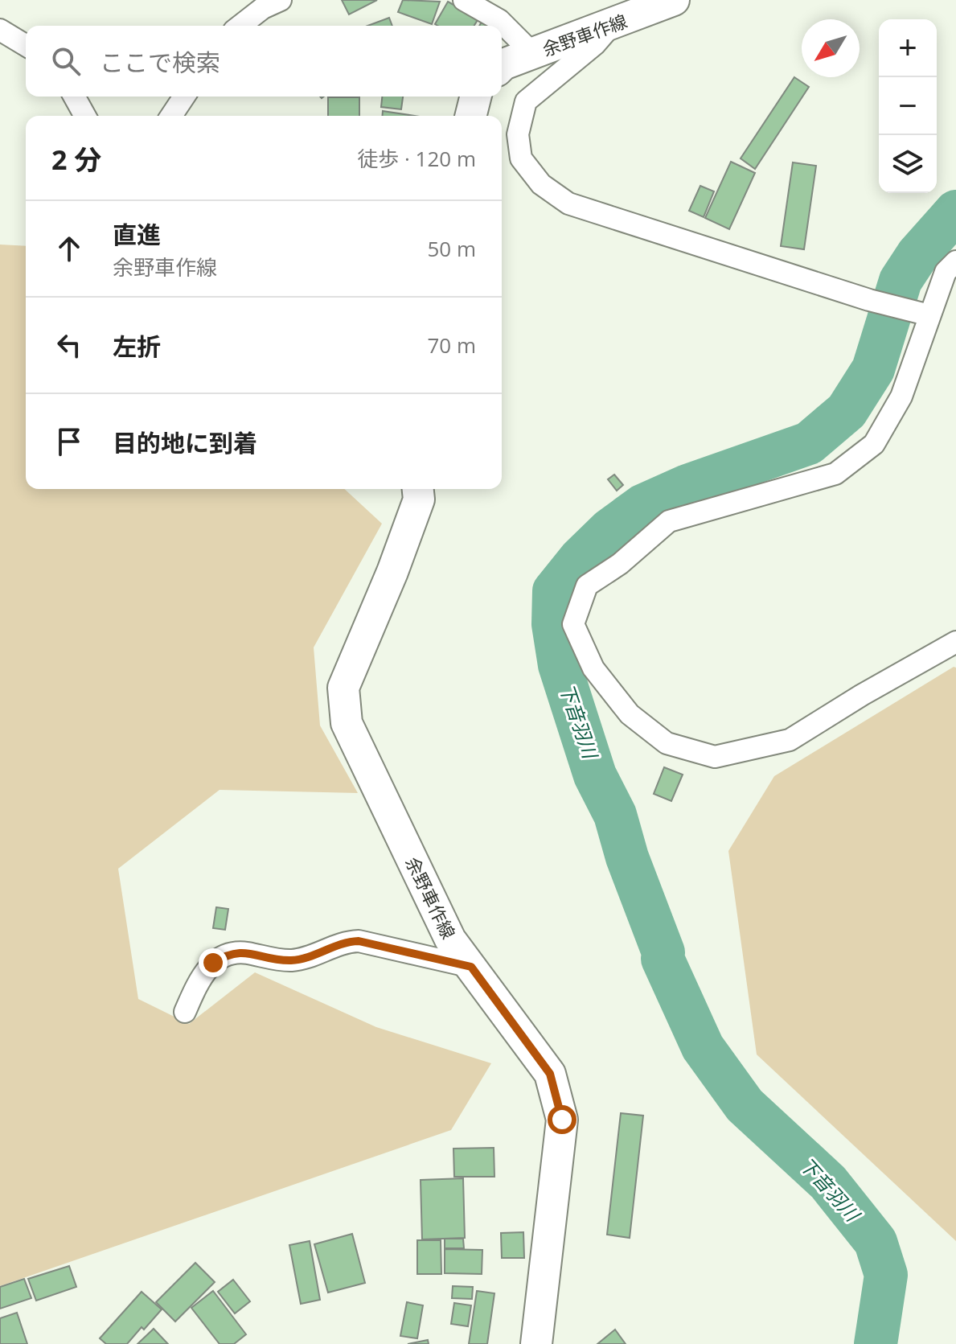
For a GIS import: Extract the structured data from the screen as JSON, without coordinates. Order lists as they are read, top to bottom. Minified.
{"streets":{"main road":["余野車作線"]},"water":["下音羽川"],"north":"bottom left","page":{"map_buttons":["+","−"],"search":"ここで検索","heading":["2 分","徒歩 · 120 m"],"list":[["直進","余野車作線","50 m"],["左折","70 m"],"目的地に到着"]}}
